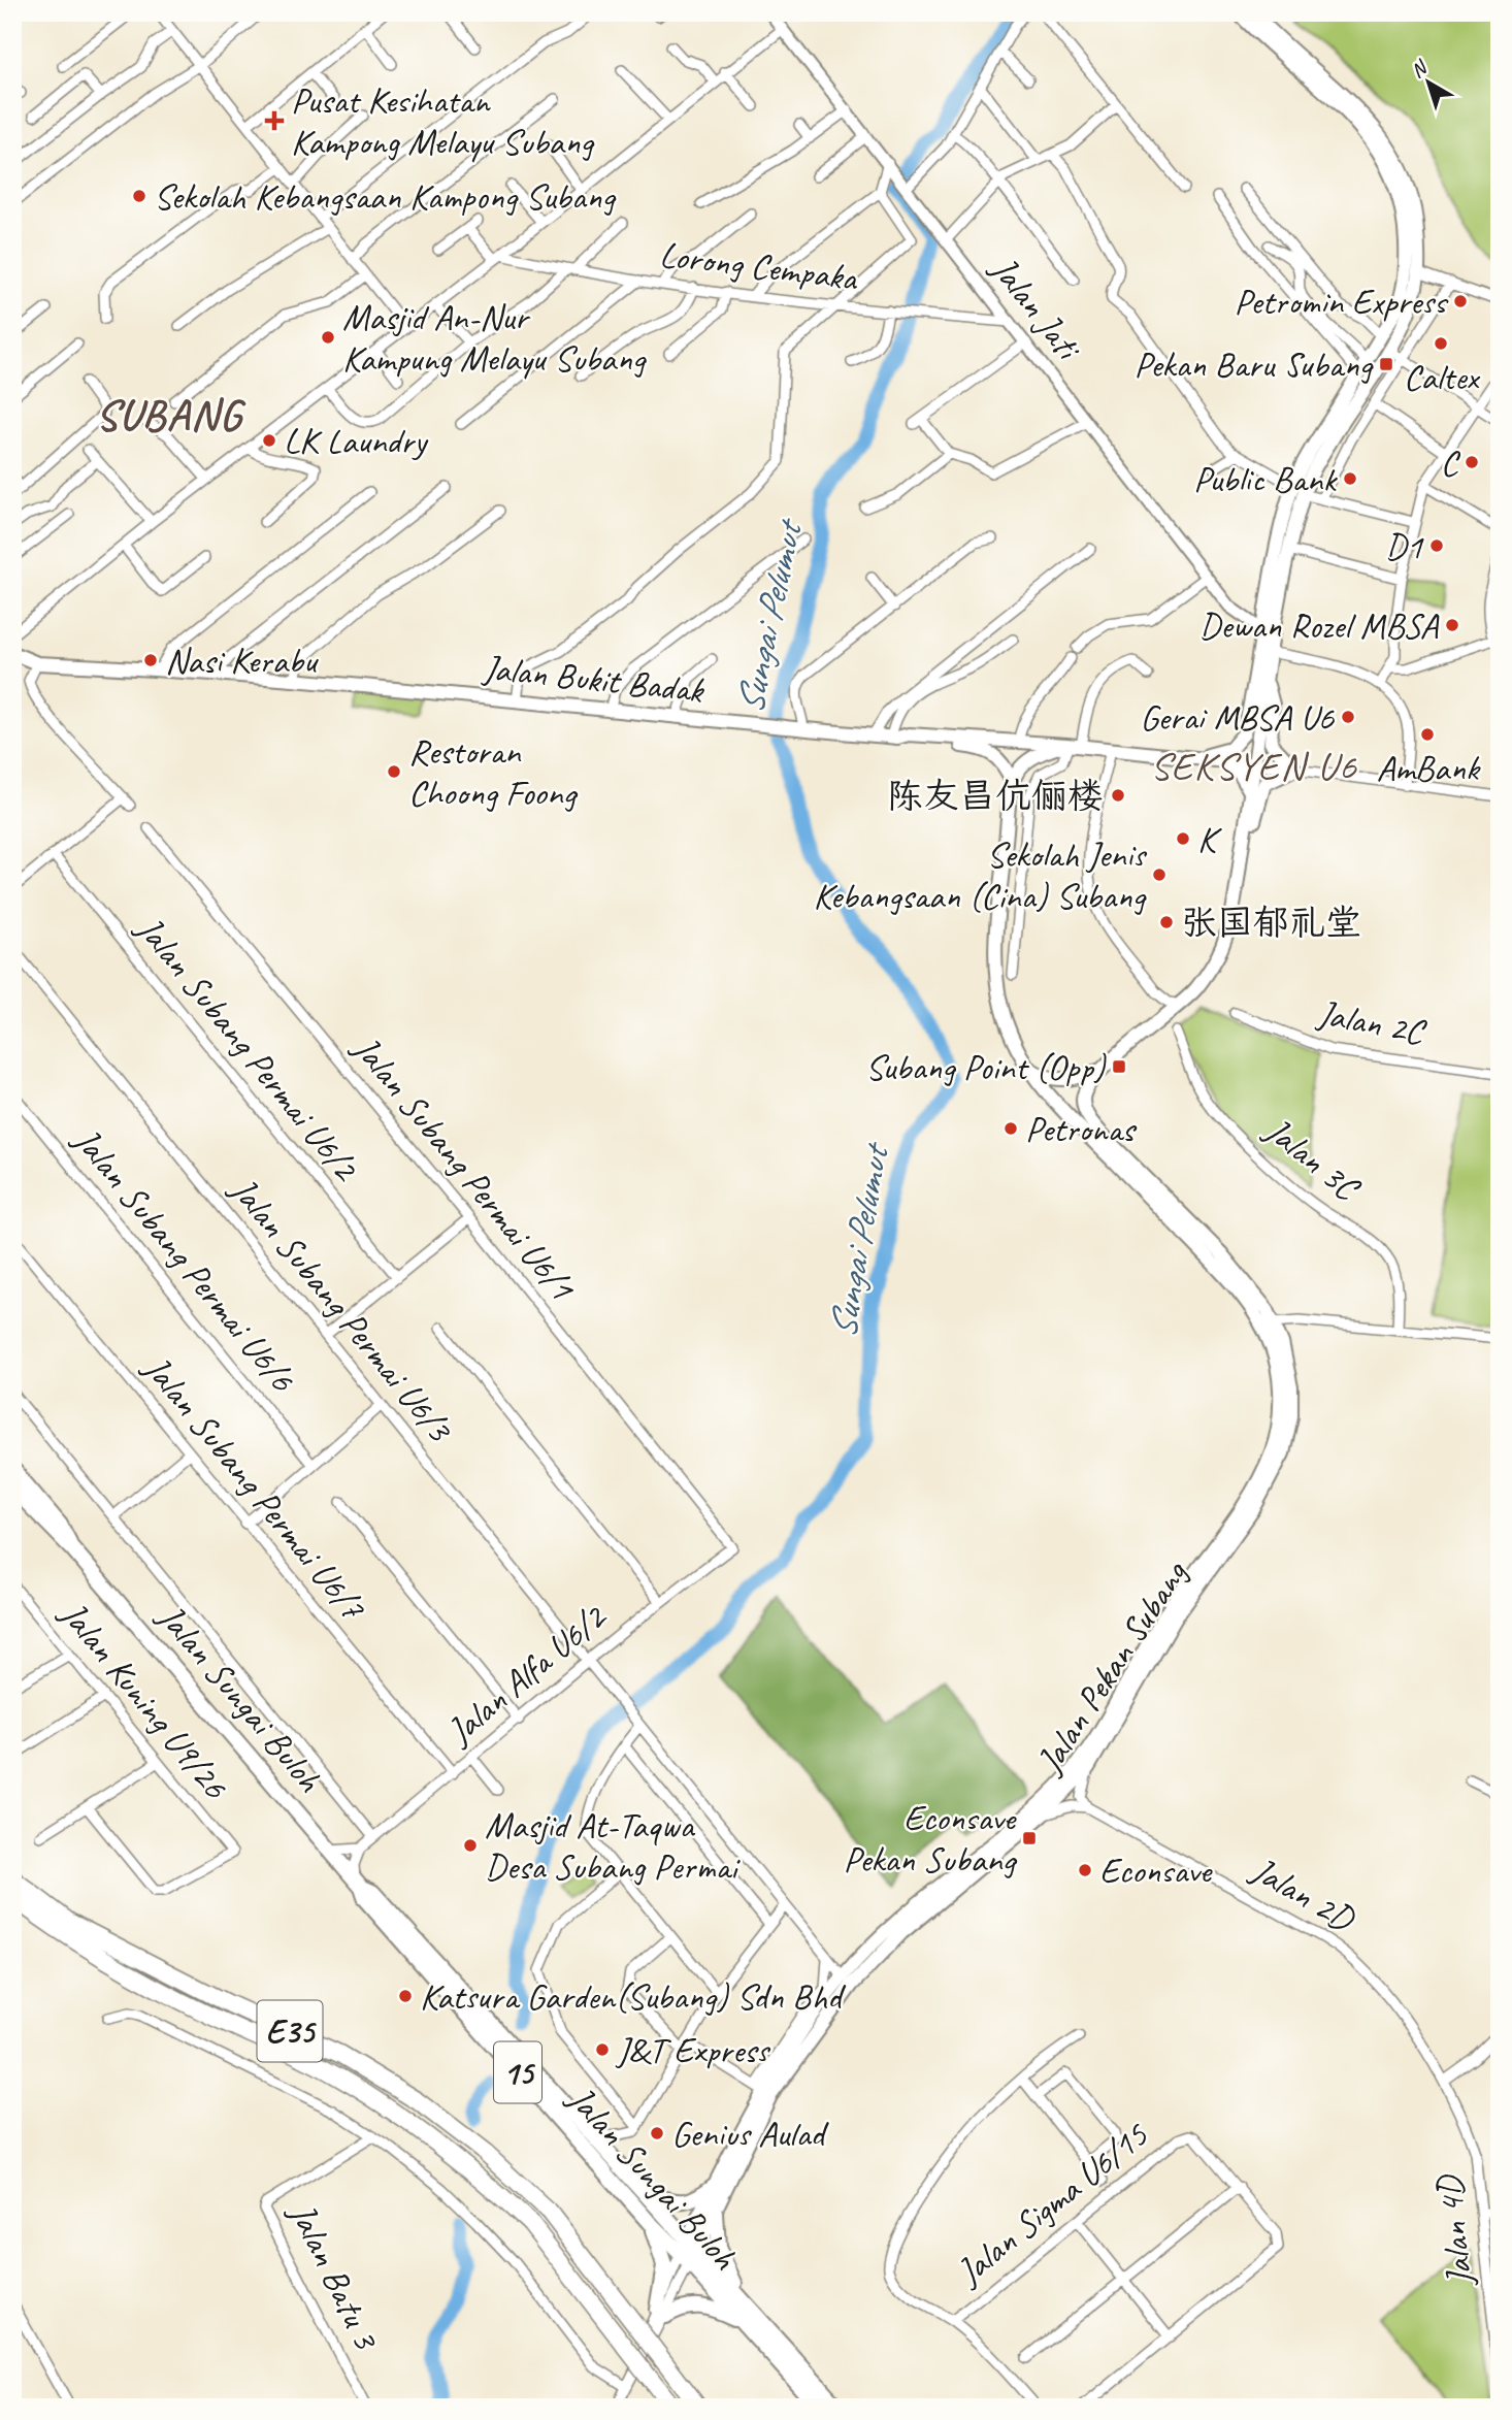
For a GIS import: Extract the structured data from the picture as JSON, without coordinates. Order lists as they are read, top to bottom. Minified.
{"streets":{"highway":["Jalan Sungai Buloh","E35","15"],"main road":["Jalan Bukit Badak","Jalan Pekan Subang"],"street":["Lorong Cempaka","Jalan Jati","Jalan 2C","Jalan Subang Permai U6/2","Jalan 3C","Jalan Subang Permai U6/1","Jalan Subang Permai U6/6","Jalan Subang Permai U6/3","Jalan Subang Permai U6/7","Jalan Alfa U6/2","Jalan Kuning U9/26","Jalan 2D","Jalan Sigma U6/15","Jalan 4D","Jalan Batu 3"]},"crossings":[["Lorong Cempaka","Jalan Jati"],["Jalan Jati","Jalan Pekan Subang"],["Jalan Bukit Badak","Jalan Pekan Subang"],["Jalan Subang Permai U6/1","Jalan Alfa U6/2"],["Jalan Subang Permai U6/3","Jalan Alfa U6/2"],["Jalan Subang Permai U6/7","Jalan Alfa U6/2"],["Jalan Pekan Subang","Jalan Sungai Buloh"],["Jalan 2D","Jalan 4D"]],"districts":["SUBANG","SEKSYEN U6"],"water":["Sungai Pelumut"],"places":{"health":["Pusat Kesihatan Kampong Melayu Subang"],"other":["Sekolah Kebangsaan Kampong Subang","Petromin Express","Masjid An-Nur Kampung Melayu Subang","Caltex","LK Laundry","C","Public Bank","D1","Dewan Rozel MBSA","Nasi Kerabu","Gerai MBSA U6","AmBank","Restoran Choong Foong","陈友昌伉俪楼","K","Sekolah Jenis Kebangsaan (Cina) Subang","张国郁礼堂","Petronas","Masjid At-Taqwa Desa Subang Permai","Econsave","Katsura Garden(Subang) Sdn Bhd","J&T Express","Genius Aulad"],"transit":["Pekan Baru Subang","Subang Point (Opp)","Econsave Pekan Subang"]},"north":"top left"}
